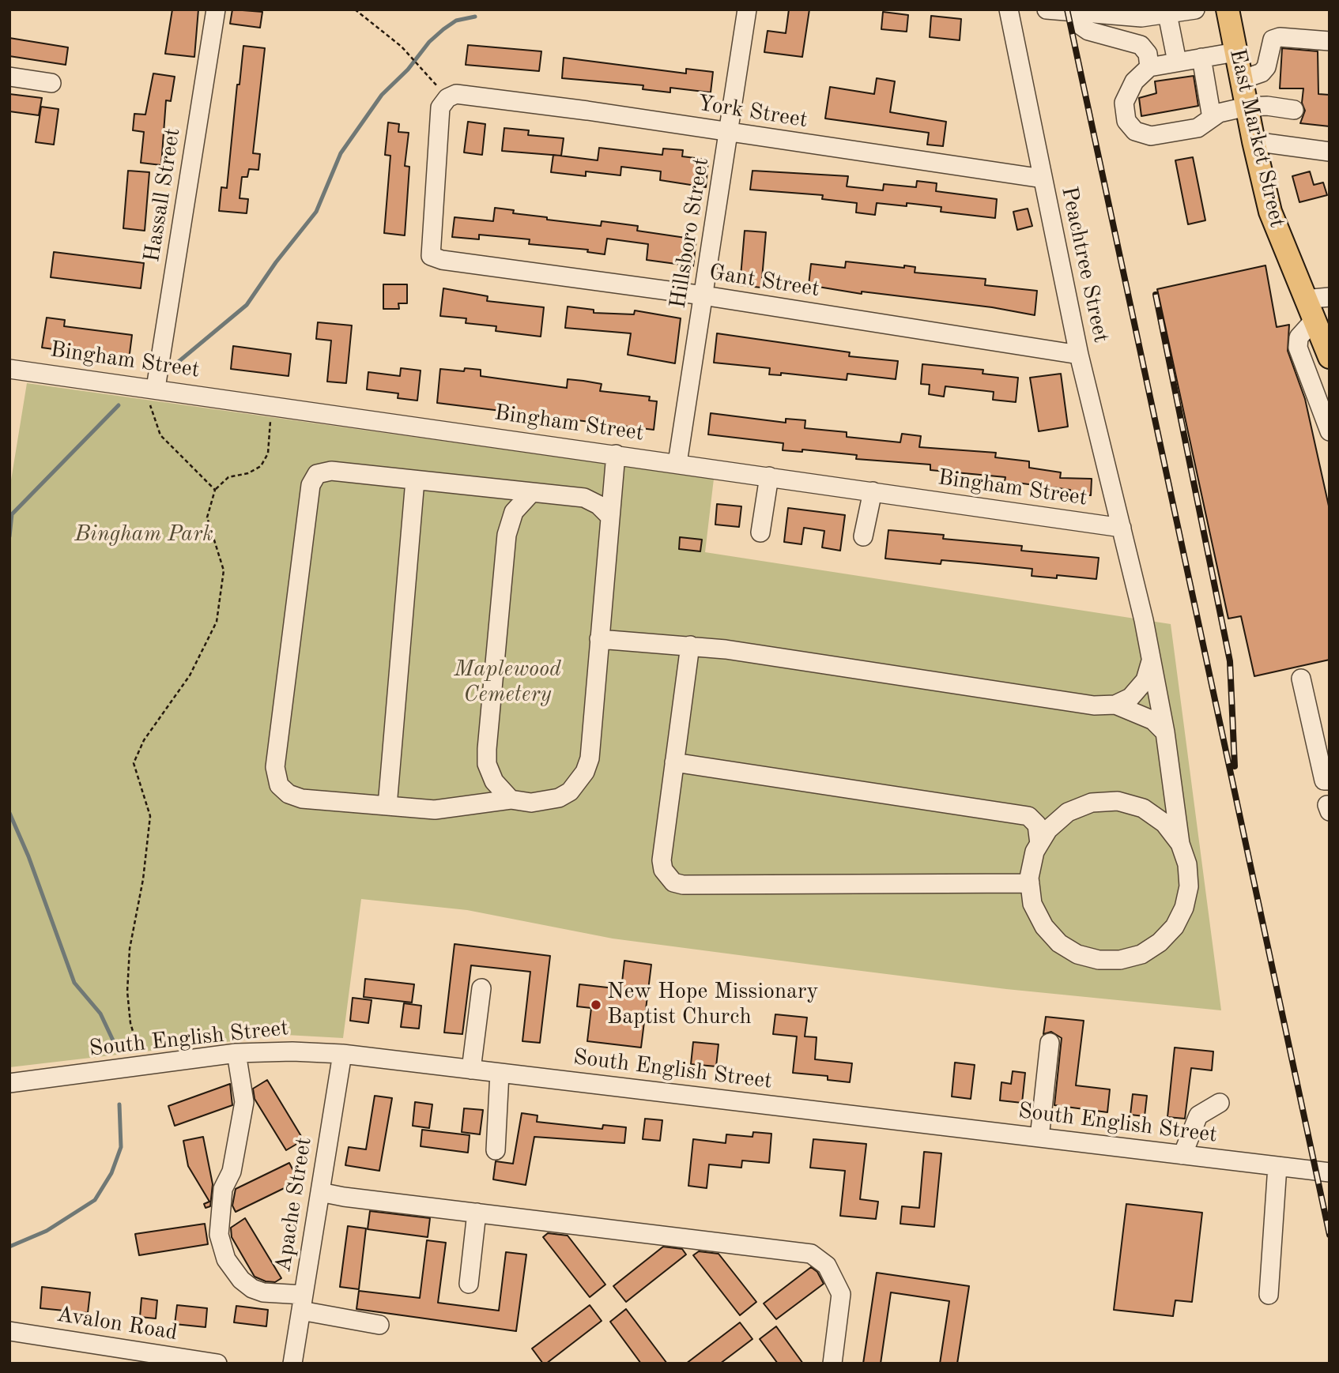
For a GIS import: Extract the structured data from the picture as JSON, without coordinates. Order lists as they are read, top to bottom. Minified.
{"streets":{"main road":["East Market Street"],"street":["York Street","Hassall Street","Hillsboro Street","Peachtree Street","Gant Street","Bingham Street","South English Street","Apache Street","Avalon Road"]},"crossings":[["York Street","Hillsboro Street"],["York Street","Peachtree Street"],["York Street","Gant Street"],["Hassall Street","Bingham Street"],["Hillsboro Street","Gant Street"],["Hillsboro Street","Bingham Street"],["Peachtree Street","Gant Street"],["Peachtree Street","Bingham Street"],["South English Street","Apache Street"]],"parks":["Bingham Park","Maplewood Cemetery"],"places":["New Hope Missionary Baptist Church"]}
